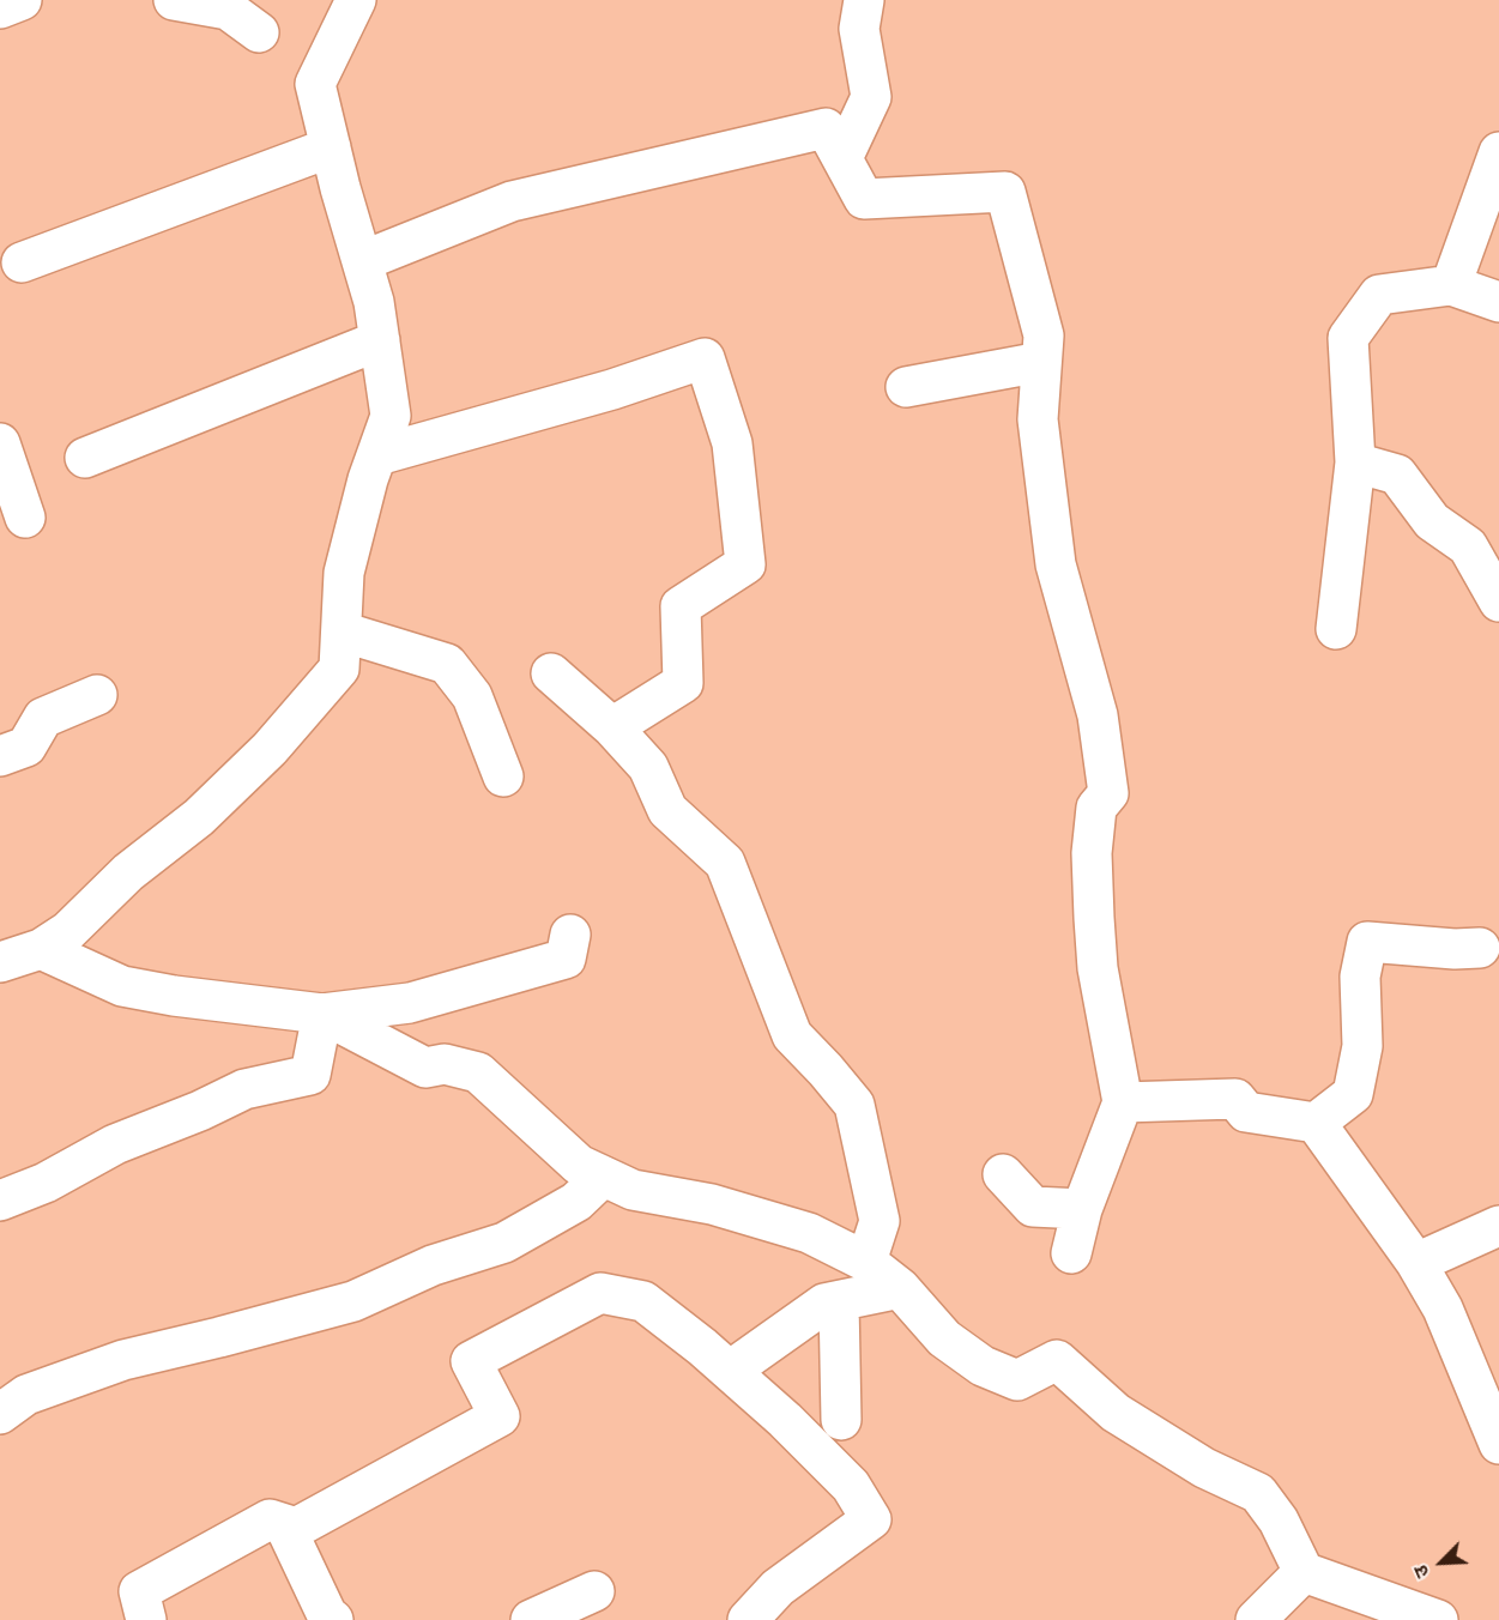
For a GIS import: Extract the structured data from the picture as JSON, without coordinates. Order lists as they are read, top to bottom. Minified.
{"north":"bottom left"}
